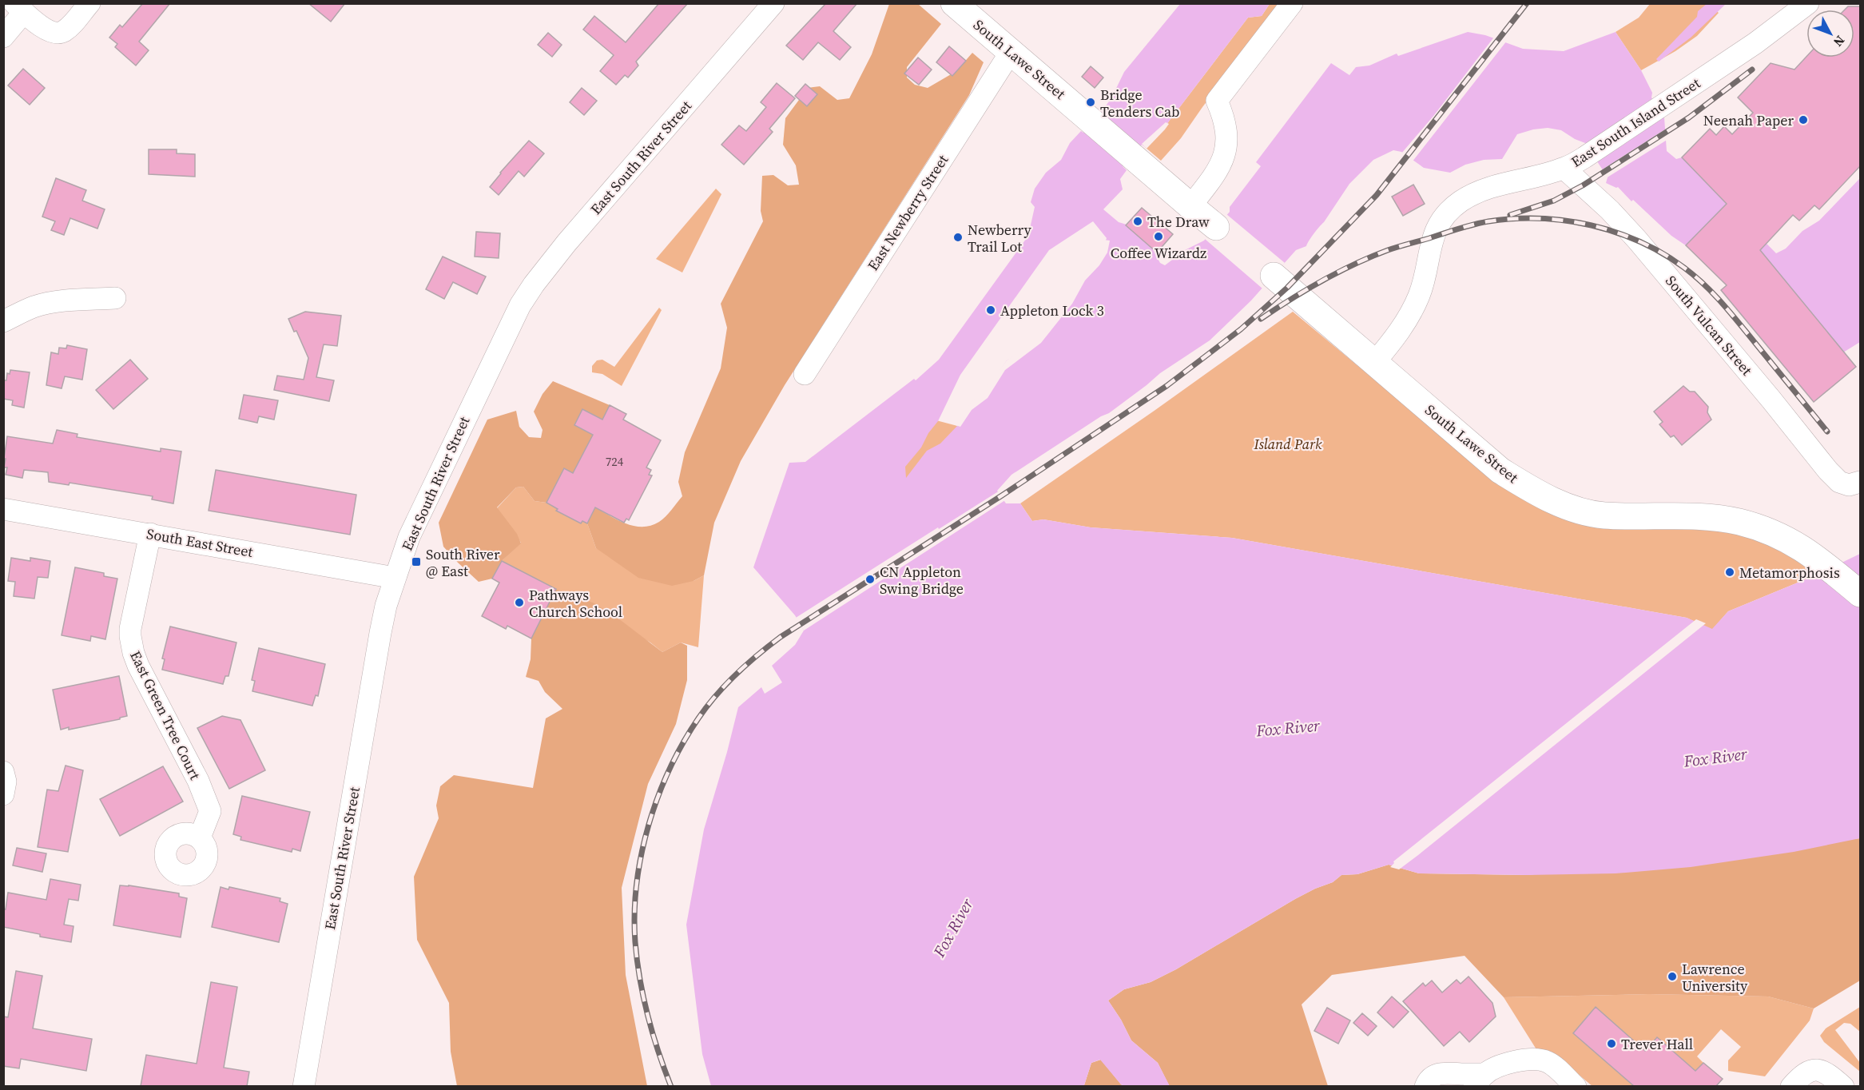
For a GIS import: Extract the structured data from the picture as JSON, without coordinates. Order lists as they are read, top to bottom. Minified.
{"streets":{"main road":["South Lawe Street"],"street":["East South Island Street","East South River Street","East Newberry Street","South Vulcan Street","South East Street","East Green Tree Court"]},"crossings":[["South Lawe Street","East South Island Street"],["South Lawe Street","East Newberry Street"],["East South Island Street","South Vulcan Street"],["East South River Street","South East Street"],["South East Street","East Green Tree Court"]],"water":["Fox River"],"parks":["Island Park"],"places":{"other":["Bridge Tenders Cab","Neenah Paper","The Draw","Coffee Wizardz","Newberry Trail Lot","Appleton Lock 3","Metamorphosis","CN Appleton Swing Bridge","Pathways Church School","Lawrence University","Trever Hall"],"transit":["South River @ East"]},"house_numbers":["724"],"north":"bottom right"}
